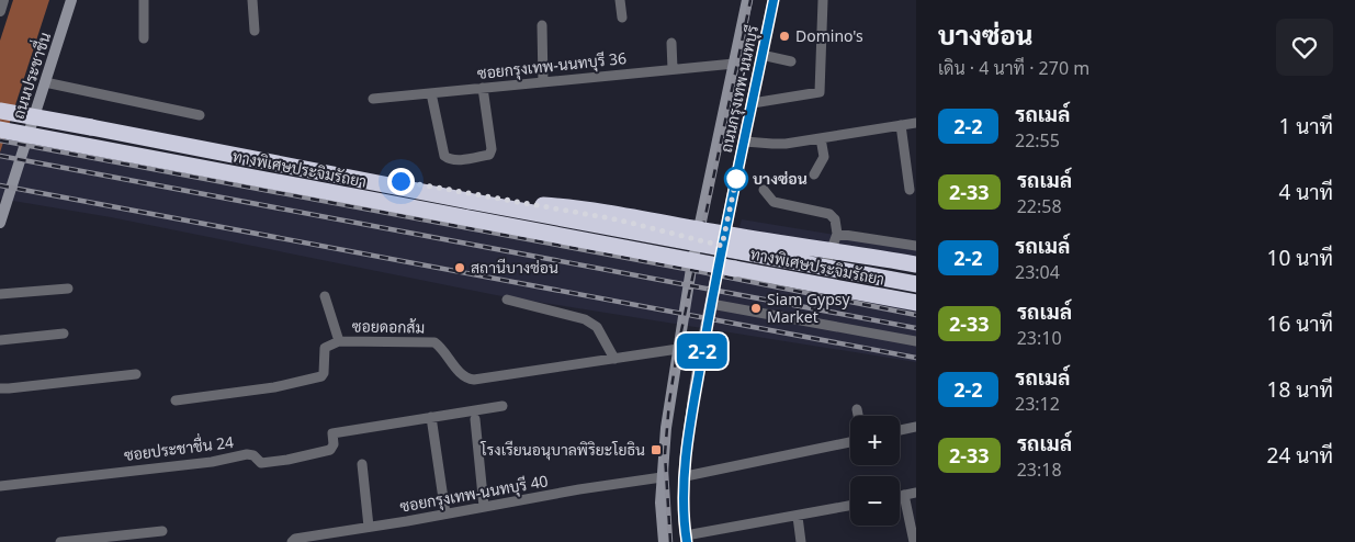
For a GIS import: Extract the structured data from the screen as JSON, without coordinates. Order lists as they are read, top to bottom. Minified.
{"streets":{"highway":["ทางพิเศษประจิมรัถยา"],"main road":["ถนนประชาชื่น","ถนนกรุงเทพ-นนทบุรี"],"street":["ซอยกรุงเทพ-นนทบุรี 36","ซอยดอกส้ม","ซอยประชาชื่น 24","ซอยกรุงเทพ-นนทบุรี 40"]},"crossings":[["ซอยกรุงเทพ-นนทบุรี 36","ถนนกรุงเทพ-นนทบุรี"],["ถนนกรุงเทพ-นนทบุรี","ซอยดอกส้ม"],["ถนนกรุงเทพ-นนทบุรี","ซอยกรุงเทพ-นนทบุรี 40"]],"places":{"other":["Domino's","บางซ่อน","สถานีบางซ่อน","Siam Gypsy Market"],"transit":["โรงเรียนอนุบาลพิริยะโยธิน"]},"lines":["bus line 2-2"],"page":{"on_map":"2-2","heading":["บางซ่อน","เดิน · 4 นาที · 270 m"],"list":[{"mark":"2-2","name":"รถเมล์","note":"22:55","value":"1 นาที"},{"mark":"2-33","name":"รถเมล์","note":"22:58","value":"4 นาที"},{"mark":"2-2","name":"รถเมล์","note":"23:04","value":"10 นาที"},{"mark":"2-33","name":"รถเมล์","note":"23:10","value":"16 นาที"},{"mark":"2-2","name":"รถเมล์","note":"23:12","value":"18 นาที"},{"mark":"2-33","name":"รถเมล์","note":"23:18","value":"24 นาที"}],"map_buttons":["+","−"]}}
